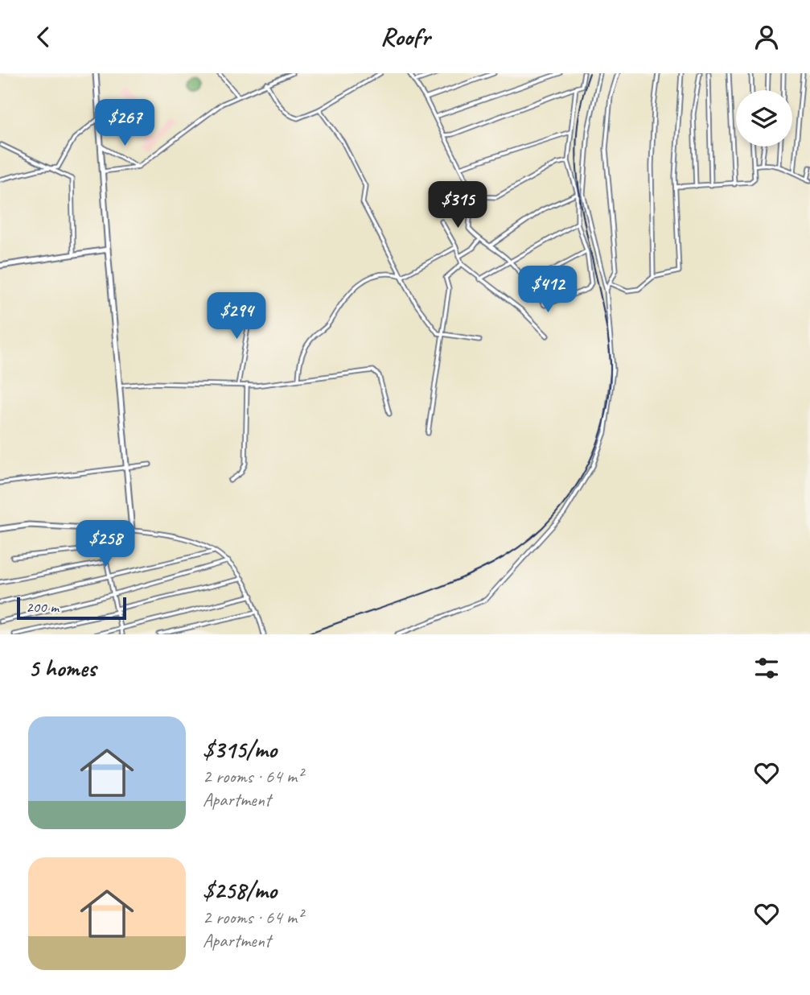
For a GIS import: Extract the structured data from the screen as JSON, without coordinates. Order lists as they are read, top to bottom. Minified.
{"scale_bar":"200 m","page":{"header":"Roofr","price":["$267","$315","$412","$294","$258"],"scale":"200 m","heading":"5 homes","list":[{"name":"$315/mo","note":"2 rooms · 64 m² · Apartment"},{"name":"$258/mo","note":"2 rooms · 64 m² · Apartment"}]}}
